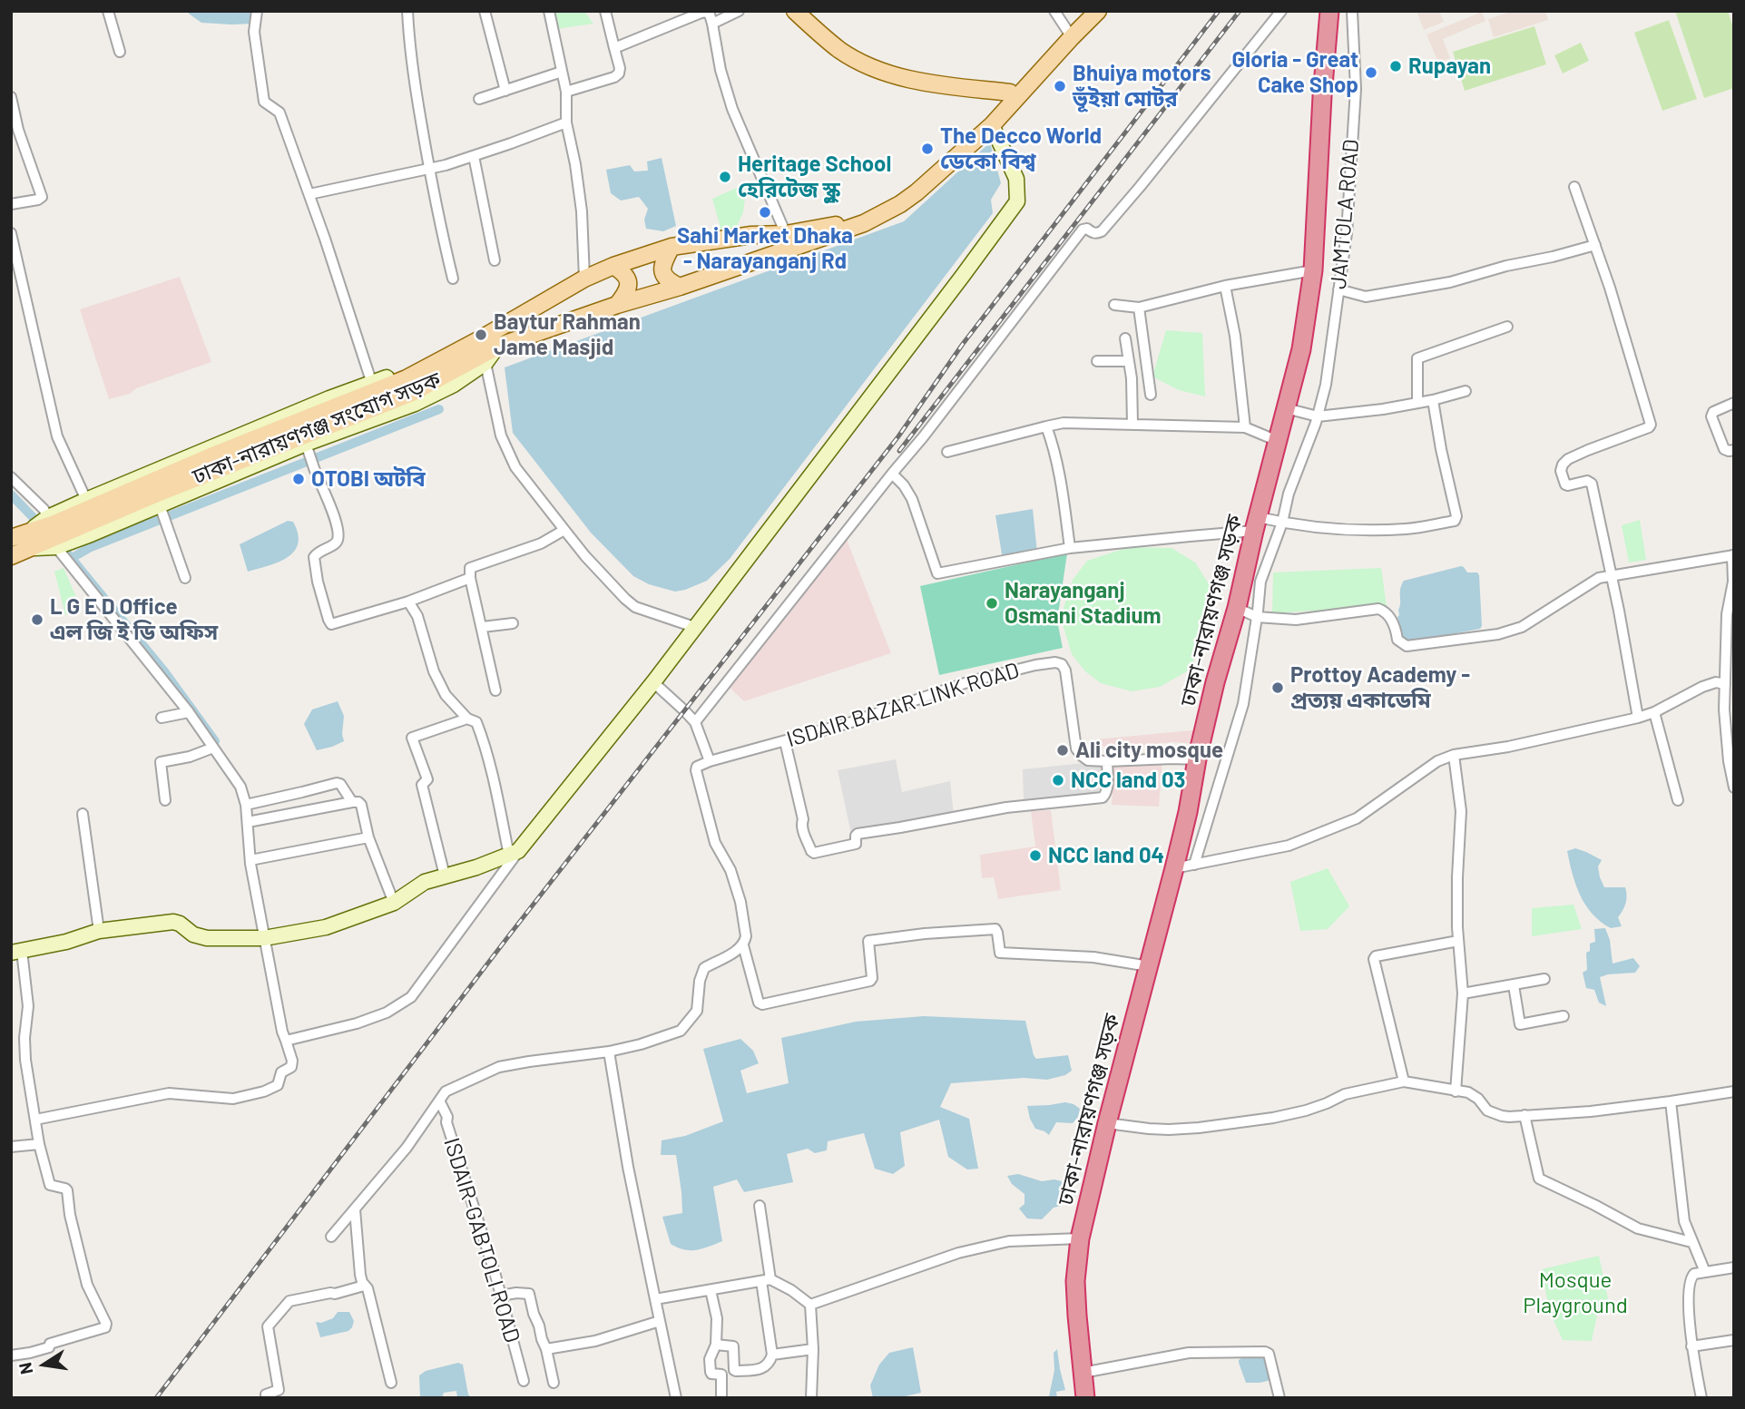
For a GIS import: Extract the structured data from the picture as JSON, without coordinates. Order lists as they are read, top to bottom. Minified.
{"streets":{"highway":["ঢাকা-নারায়ণগঞ্জ সড়ক"],"main road":["ঢাকা-নারায়ণগঞ্জ সংযোগ সড়ক"],"street":["JAMTOLA ROAD","ISDAIR BAZAR LINK ROAD","ISDAIR-GABTOLI ROAD"]},"crossings":[["ঢাকা-নারায়ণগঞ্জ সড়ক","ISDAIR BAZAR LINK ROAD"]],"parks":["Mosque Playground"],"places":["Rupayan","Gloria - Great Cake Shop","Bhuiya motors ভূঁইয়া মোটর","The Decco World ডেকো বিশ্ব","Heritage School হেরিটেজ স্কুল","Sahi Market Dhaka - Narayanganj Rd","Baytur Rahman Jame Masjid","OTOBI অটবি","Narayanganj Osmani Stadium","L G E D Office এল জি ই ডি অফিস","Prottoy Academy - প্রত্যয় একাডেমি","Ali city mosque","NCC land 03","NCC land 04"],"north":"left"}
